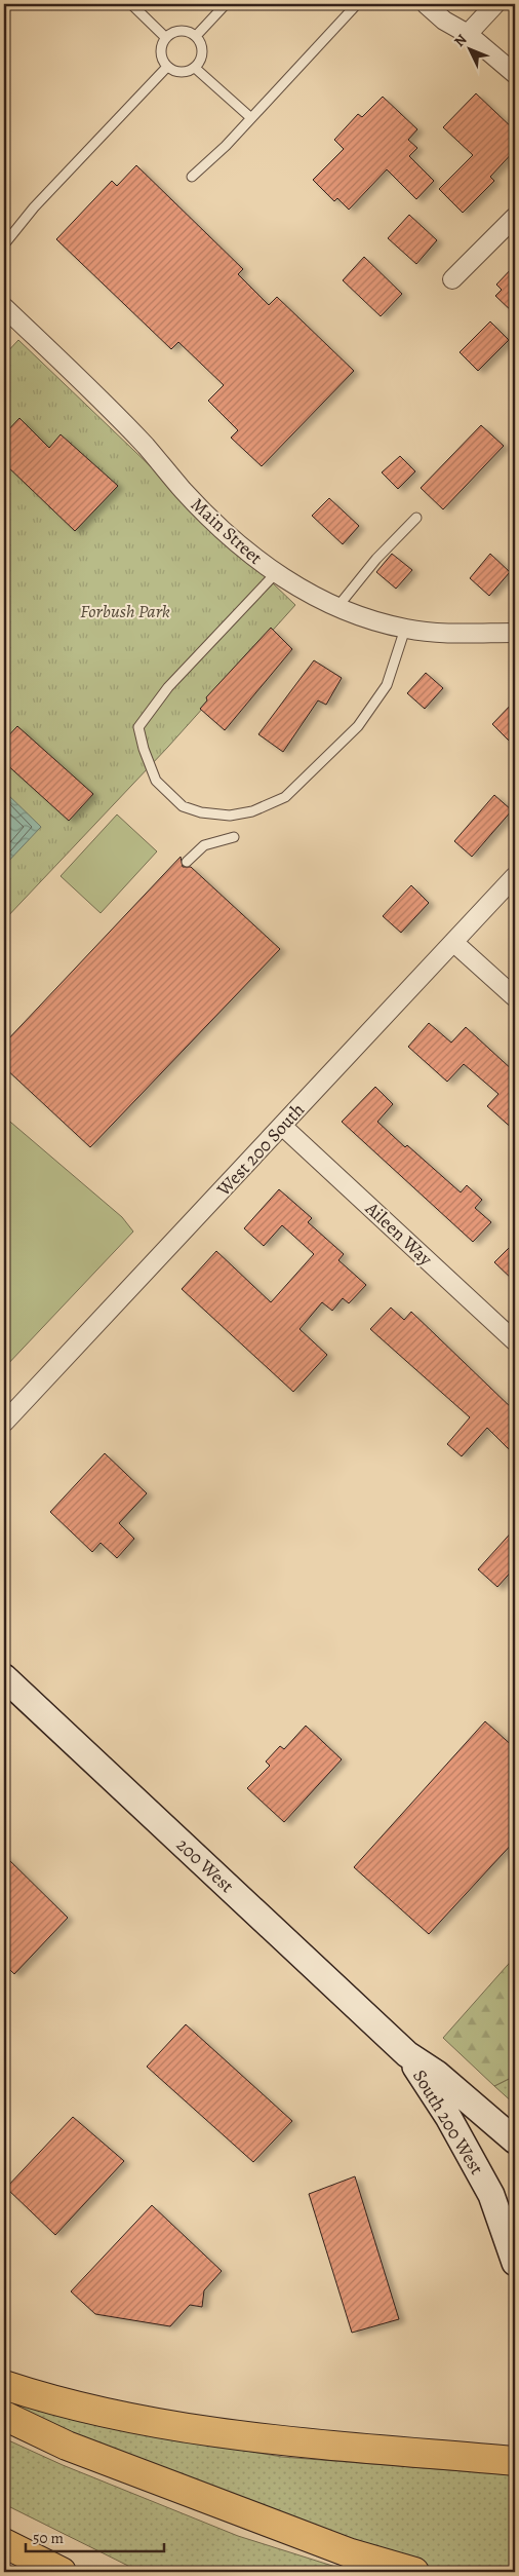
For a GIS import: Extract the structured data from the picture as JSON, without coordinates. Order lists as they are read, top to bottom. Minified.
{"streets":{"main road":["200 West","South 200 West"],"street":["Main Street","West 200 South","Aileen Way"]},"crossings":[["West 200 South","Aileen Way"],["200 West","South 200 West"]],"parks":["Forbush Park"],"scale_bar":"50 m","north":"top left"}
